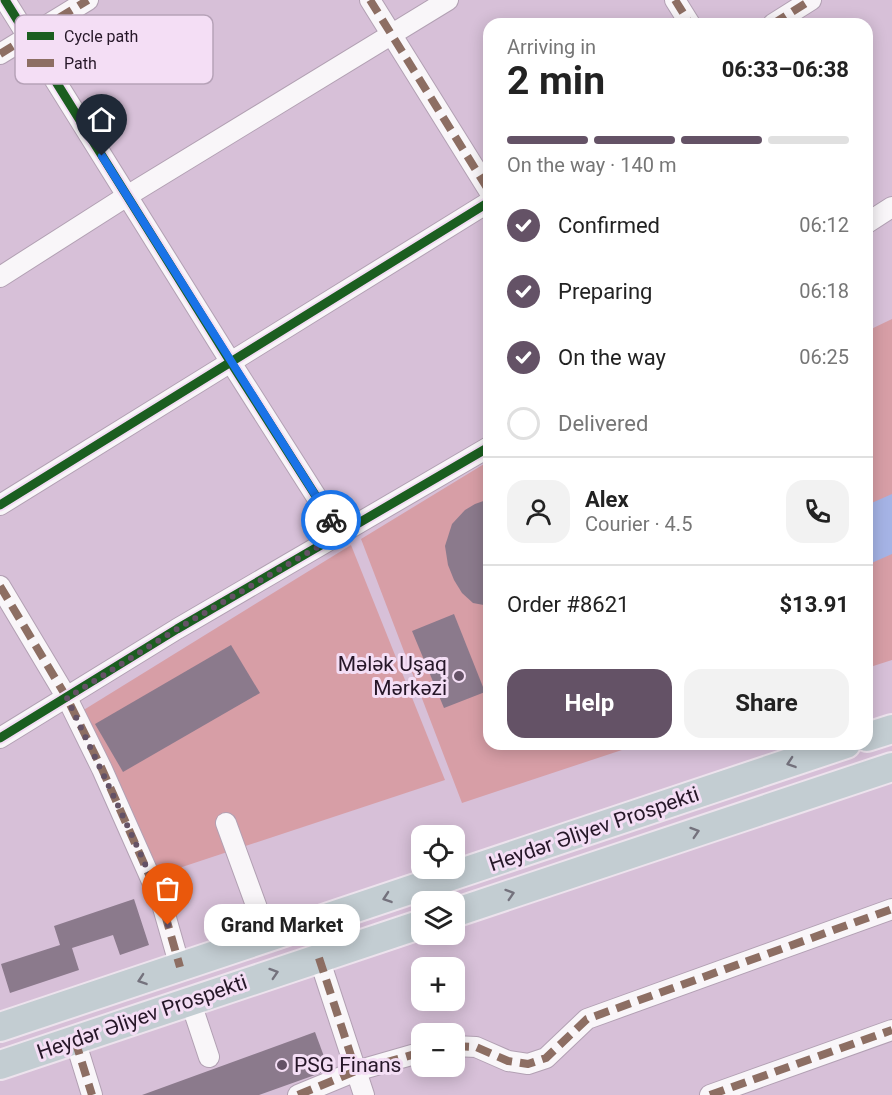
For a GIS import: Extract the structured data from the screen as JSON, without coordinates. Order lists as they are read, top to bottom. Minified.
{"streets":{"highway":["Heydər Əliyev Prospekti"]},"places":["Mələk Uşaq Mərkəzi","Grand Market","PSG Finans"],"legend":["Cycle path","Path"],"page":{"heading":["2 min","Arriving in","06:33–06:38"],"panel":["Alex","Courier · 4.5","Order #8621","$13.91"],"bar":"On the way · 140 m","list":[["Confirmed","06:12"],["Preparing","06:18"],["On the way","06:25"],"Delivered"],"buttons":["Help","Share"],"map_buttons":["+","−"],"bubble":"Grand Market"}}
